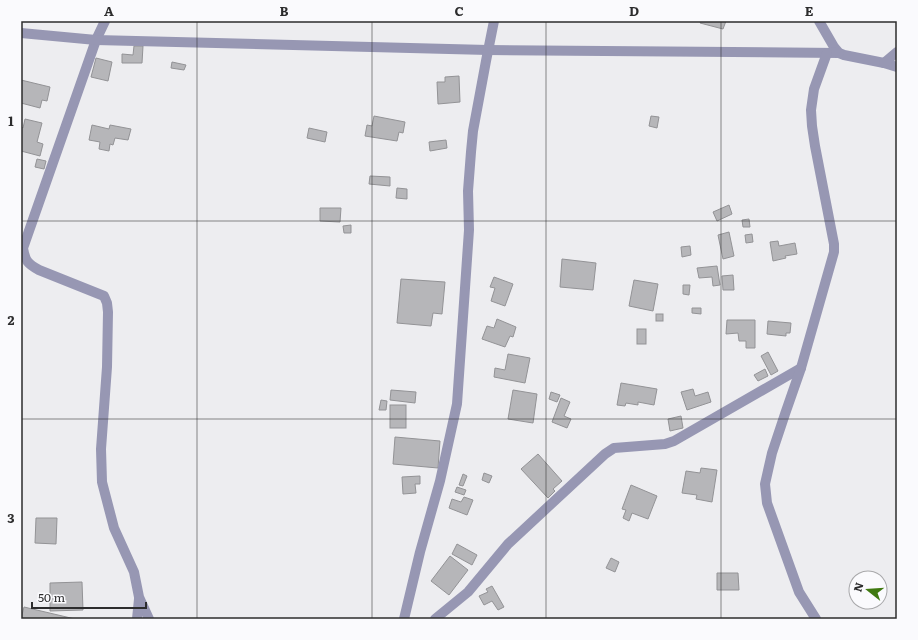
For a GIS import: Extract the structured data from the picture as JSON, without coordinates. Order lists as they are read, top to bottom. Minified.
{"scale_bar":"50 m","north":"left","grid":{"columns":["A","B","C","D","E"],"rows":["1","2","3"]}}
